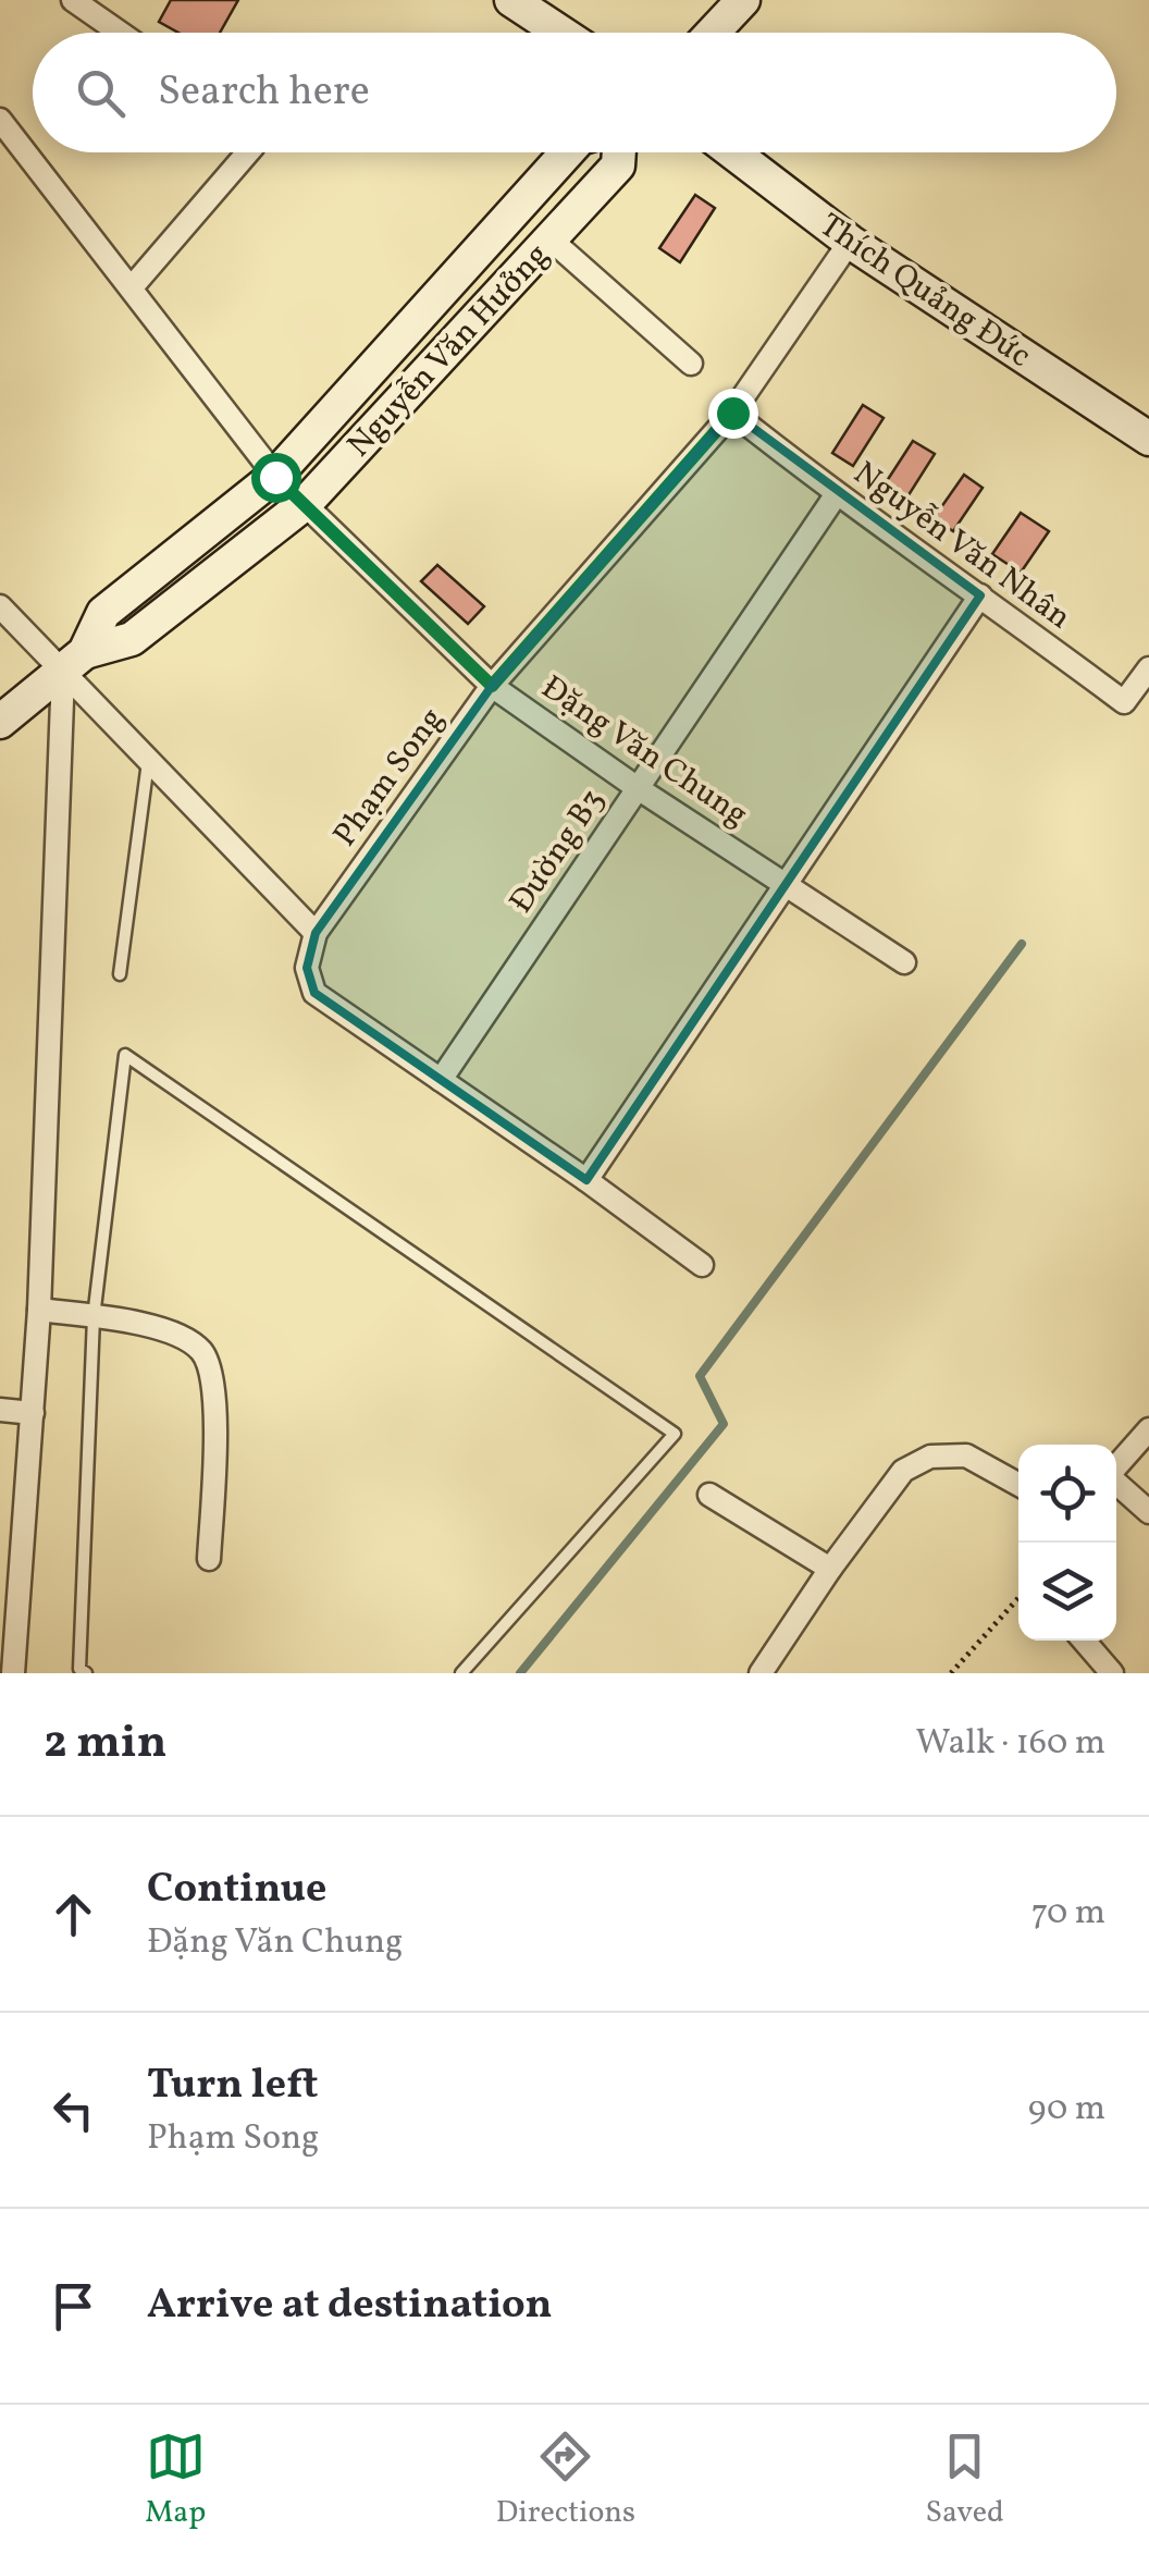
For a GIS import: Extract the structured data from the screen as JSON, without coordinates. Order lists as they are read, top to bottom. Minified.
{"streets":{"street":["Thích Quảng Đức","Nguyễn Văn Hưởng","Nguyễn Văn Nhân","Đặng Văn Chung","Phạm Song","Đường B3"]},"crossings":[["Thích Quảng Đức","Phạm Song"],["Nguyễn Văn Hưởng","Đặng Văn Chung"],["Nguyễn Văn Nhân","Phạm Song"],["Nguyễn Văn Nhân","Đường B3"],["Đặng Văn Chung","Phạm Song"],["Đặng Văn Chung","Đường B3"]],"page":{"search":"Search here","heading":["2 min","Walk · 160 m"],"list":[["Continue","Đặng Văn Chung","70 m"],["Turn left","Phạm Song","90 m"],"Arrive at destination"],"nav":["Map","Directions","Saved"]}}
